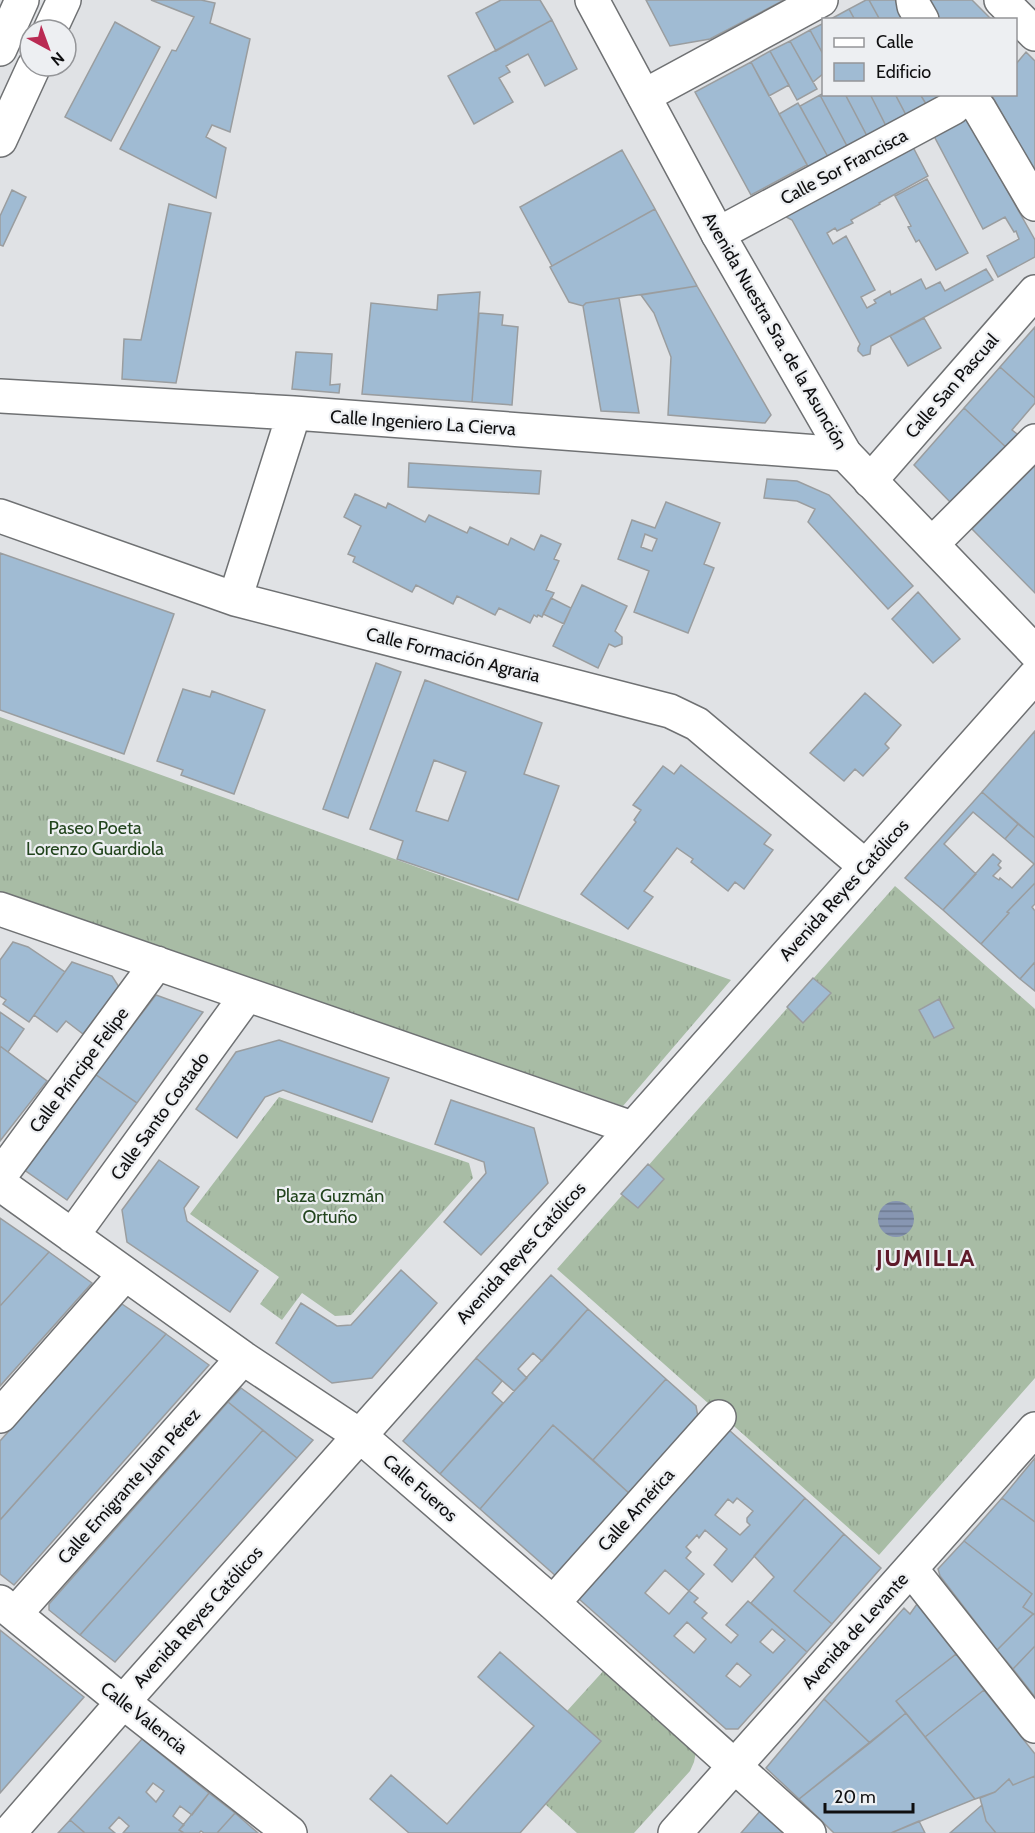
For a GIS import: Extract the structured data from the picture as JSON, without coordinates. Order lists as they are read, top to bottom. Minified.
{"streets":{"street":["Calle Sor Francisca","Avenida Nuestra Sra. de la Asunción","Calle San Pascual","Calle Ingeniero La Cierva","Calle Formación Agraria","Avenida Reyes Católicos","Calle Príncipe Felipe","Calle Santo Costado","Calle Emigrante Juan Pérez","Calle Fueros","Calle América","Avenida de Levante","Calle Valencia"]},"crossings":[["Calle Sor Francisca","Avenida Nuestra Sra. de la Asunción"],["Avenida Nuestra Sra. de la Asunción","Calle San Pascual"],["Avenida Nuestra Sra. de la Asunción","Calle Ingeniero La Cierva"],["Calle Formación Agraria","Avenida Reyes Católicos"],["Avenida Reyes Católicos","Calle Fueros"],["Avenida Reyes Católicos","Calle Valencia"],["Calle Santo Costado","Calle Fueros"],["Calle Emigrante Juan Pérez","Calle Fueros"],["Calle Emigrante Juan Pérez","Calle Valencia"],["Calle Fueros","Calle América"],["Calle Fueros","Avenida de Levante"]],"districts":["JUMILLA"],"parks":["Paseo Poeta Lorenzo Guardiola","Plaza Guzmán Ortuño"],"legend":["Calle","Edificio"],"scale_bar":"20 m","north":"bottom right"}
